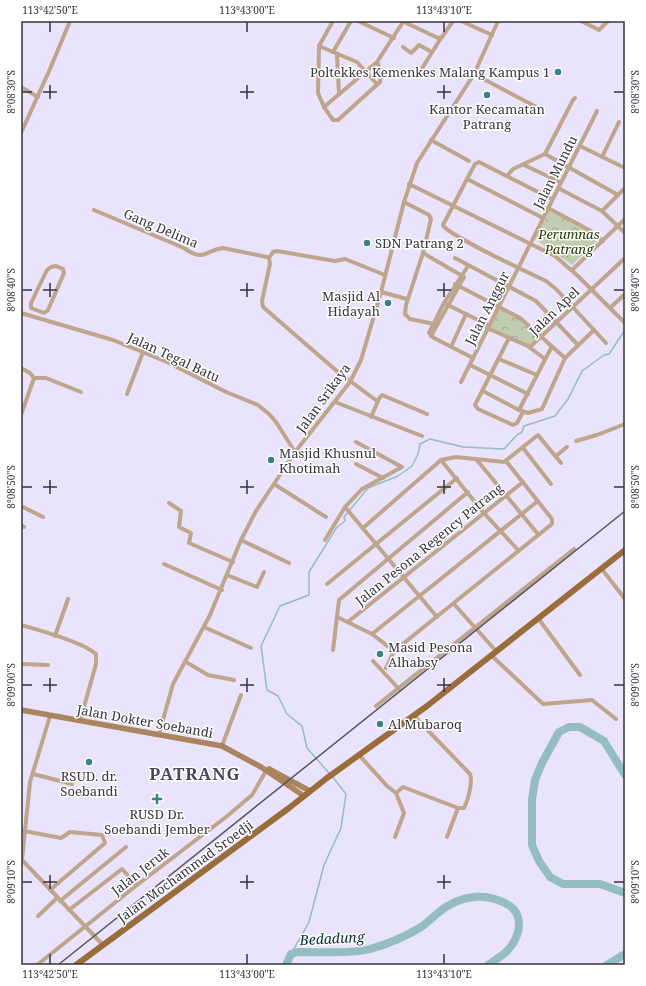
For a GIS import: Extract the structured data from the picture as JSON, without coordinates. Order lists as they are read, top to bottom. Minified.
{"streets":{"main road":["Jalan Dokter Soebandi","Jalan Mochammad Sroedji"],"street":["Jalan Mundu","Gang Delima","Jalan Anggur","Jalan Apel","Jalan Tegal Batu","Jalan Srikaya","Jalan Pesona Regency Patrang","Jalan Jeruk"]},"crossings":[["Jalan Mundu","Jalan Anggur"],["Jalan Anggur","Jalan Apel"],["Jalan Tegal Batu","Jalan Srikaya"],["Jalan Srikaya","Jalan Dokter Soebandi"],["Jalan Dokter Soebandi","Jalan Jeruk"],["Jalan Dokter Soebandi","Jalan Mochammad Sroedji"]],"districts":["PATRANG"],"water":["Bedadung"],"parks":["Perumnas Patrang"],"places":{"other":["Poltekkes Kemenkes Malang Kampus 1","Kantor Kecamatan Patrang","SDN Patrang 2","Masjid Al Hidayah","Masjid Khusnul Khotimah","Masid Pesona Alhabsy","Al Mubaroq","RSUD. dr. Soebandi"],"health":["RUSD Dr. Soebandi Jember"]},"coordinates":["113°42'50\"E","113°43'00\"E","113°43'10\"E","8°08'30\"S","8°08'40\"S","8°08'50\"S","8°09'00\"S","8°09'10\"S"]}
